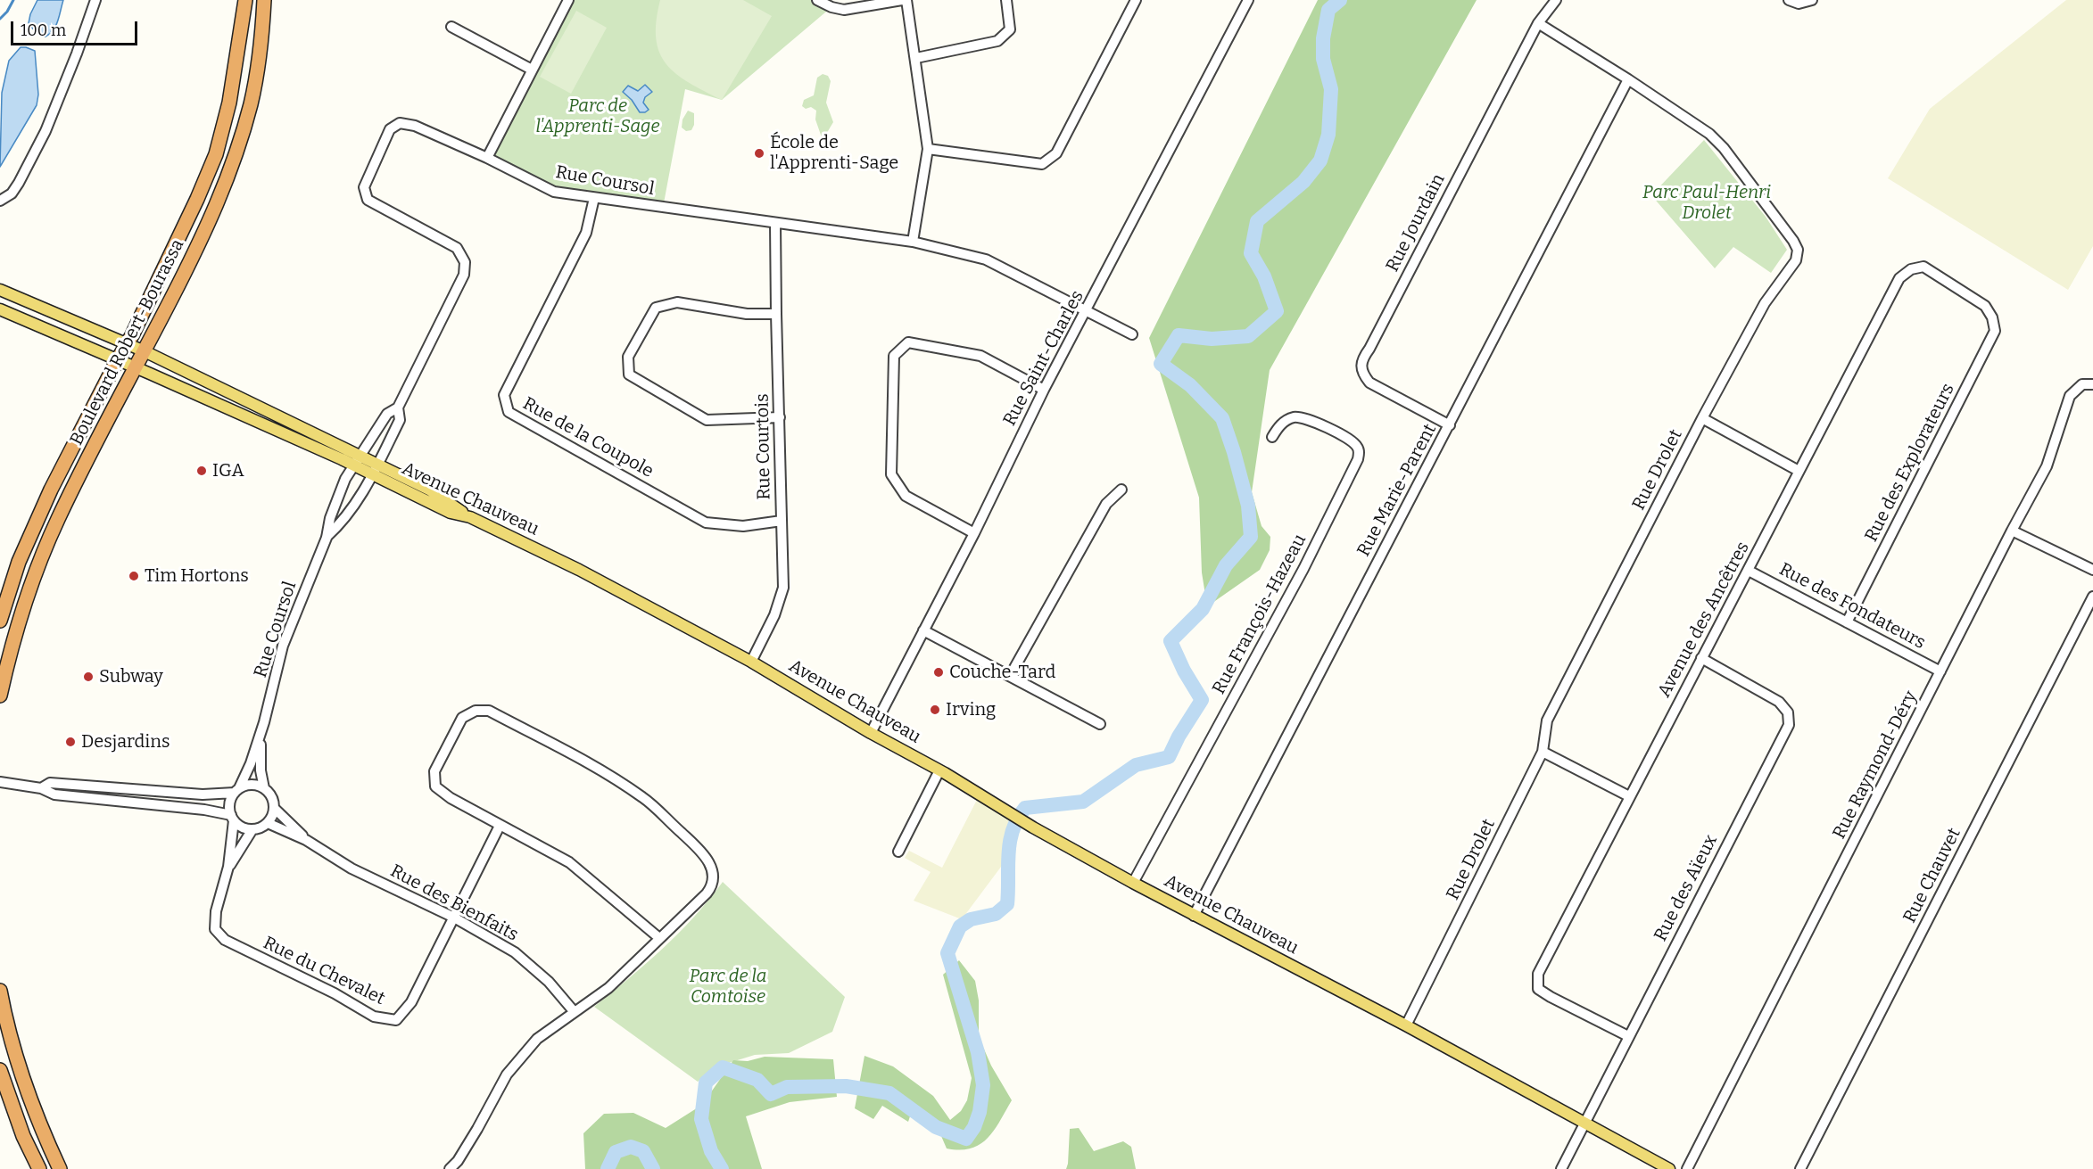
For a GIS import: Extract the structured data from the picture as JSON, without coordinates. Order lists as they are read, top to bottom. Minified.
{"streets":{"highway":["Boulevard Robert-Bourassa"],"main road":["Avenue Chauveau"],"street":["Rue Coursol","Rue Jourdain","Rue Saint-Charles","Rue de la Coupole","Rue Courtois","Rue des Explorateurs","Rue Drolet","Rue Marie-Parent","Rue des Fondateurs","Rue François-Hazeau","Avenue des Ancêtres","Rue Raymond-Déry","Rue Chauvet","Rue des Aïeux","Rue des Bienfaits","Rue du Chevalet"]},"crossings":[["Rue Coursol","Rue Saint-Charles"],["Rue Coursol","Rue de la Coupole"],["Rue Coursol","Rue Courtois"],["Rue Coursol","Avenue Chauveau"],["Rue Coursol","Rue des Bienfaits"],["Rue Coursol","Rue du Chevalet"],["Rue Jourdain","Rue Drolet"],["Rue Jourdain","Rue Marie-Parent"],["Rue Saint-Charles","Avenue Chauveau"],["Rue de la Coupole","Rue Courtois"],["Rue Courtois","Avenue Chauveau"],["Rue des Explorateurs","Rue des Fondateurs"],["Rue des Explorateurs","Avenue des Ancêtres"],["Rue Drolet","Rue Marie-Parent"],["Rue Drolet","Avenue Chauveau"],["Rue Marie-Parent","Avenue Chauveau"],["Avenue Chauveau","Rue François-Hazeau"],["Avenue Chauveau","Rue des Aïeux"],["Rue des Fondateurs","Avenue des Ancêtres"],["Rue des Fondateurs","Rue Raymond-Déry"],["Avenue des Ancêtres","Rue des Aïeux"],["Rue des Bienfaits","Rue du Chevalet"]],"parks":["Parc de l'Apprenti-Sage","Parc Paul-Henri Drolet","Parc de la Comtoise"],"places":["École de l'Apprenti-Sage","IGA","Tim Hortons","Couche-Tard","Subway","Irving","Desjardins"],"scale_bar":"100 m"}
